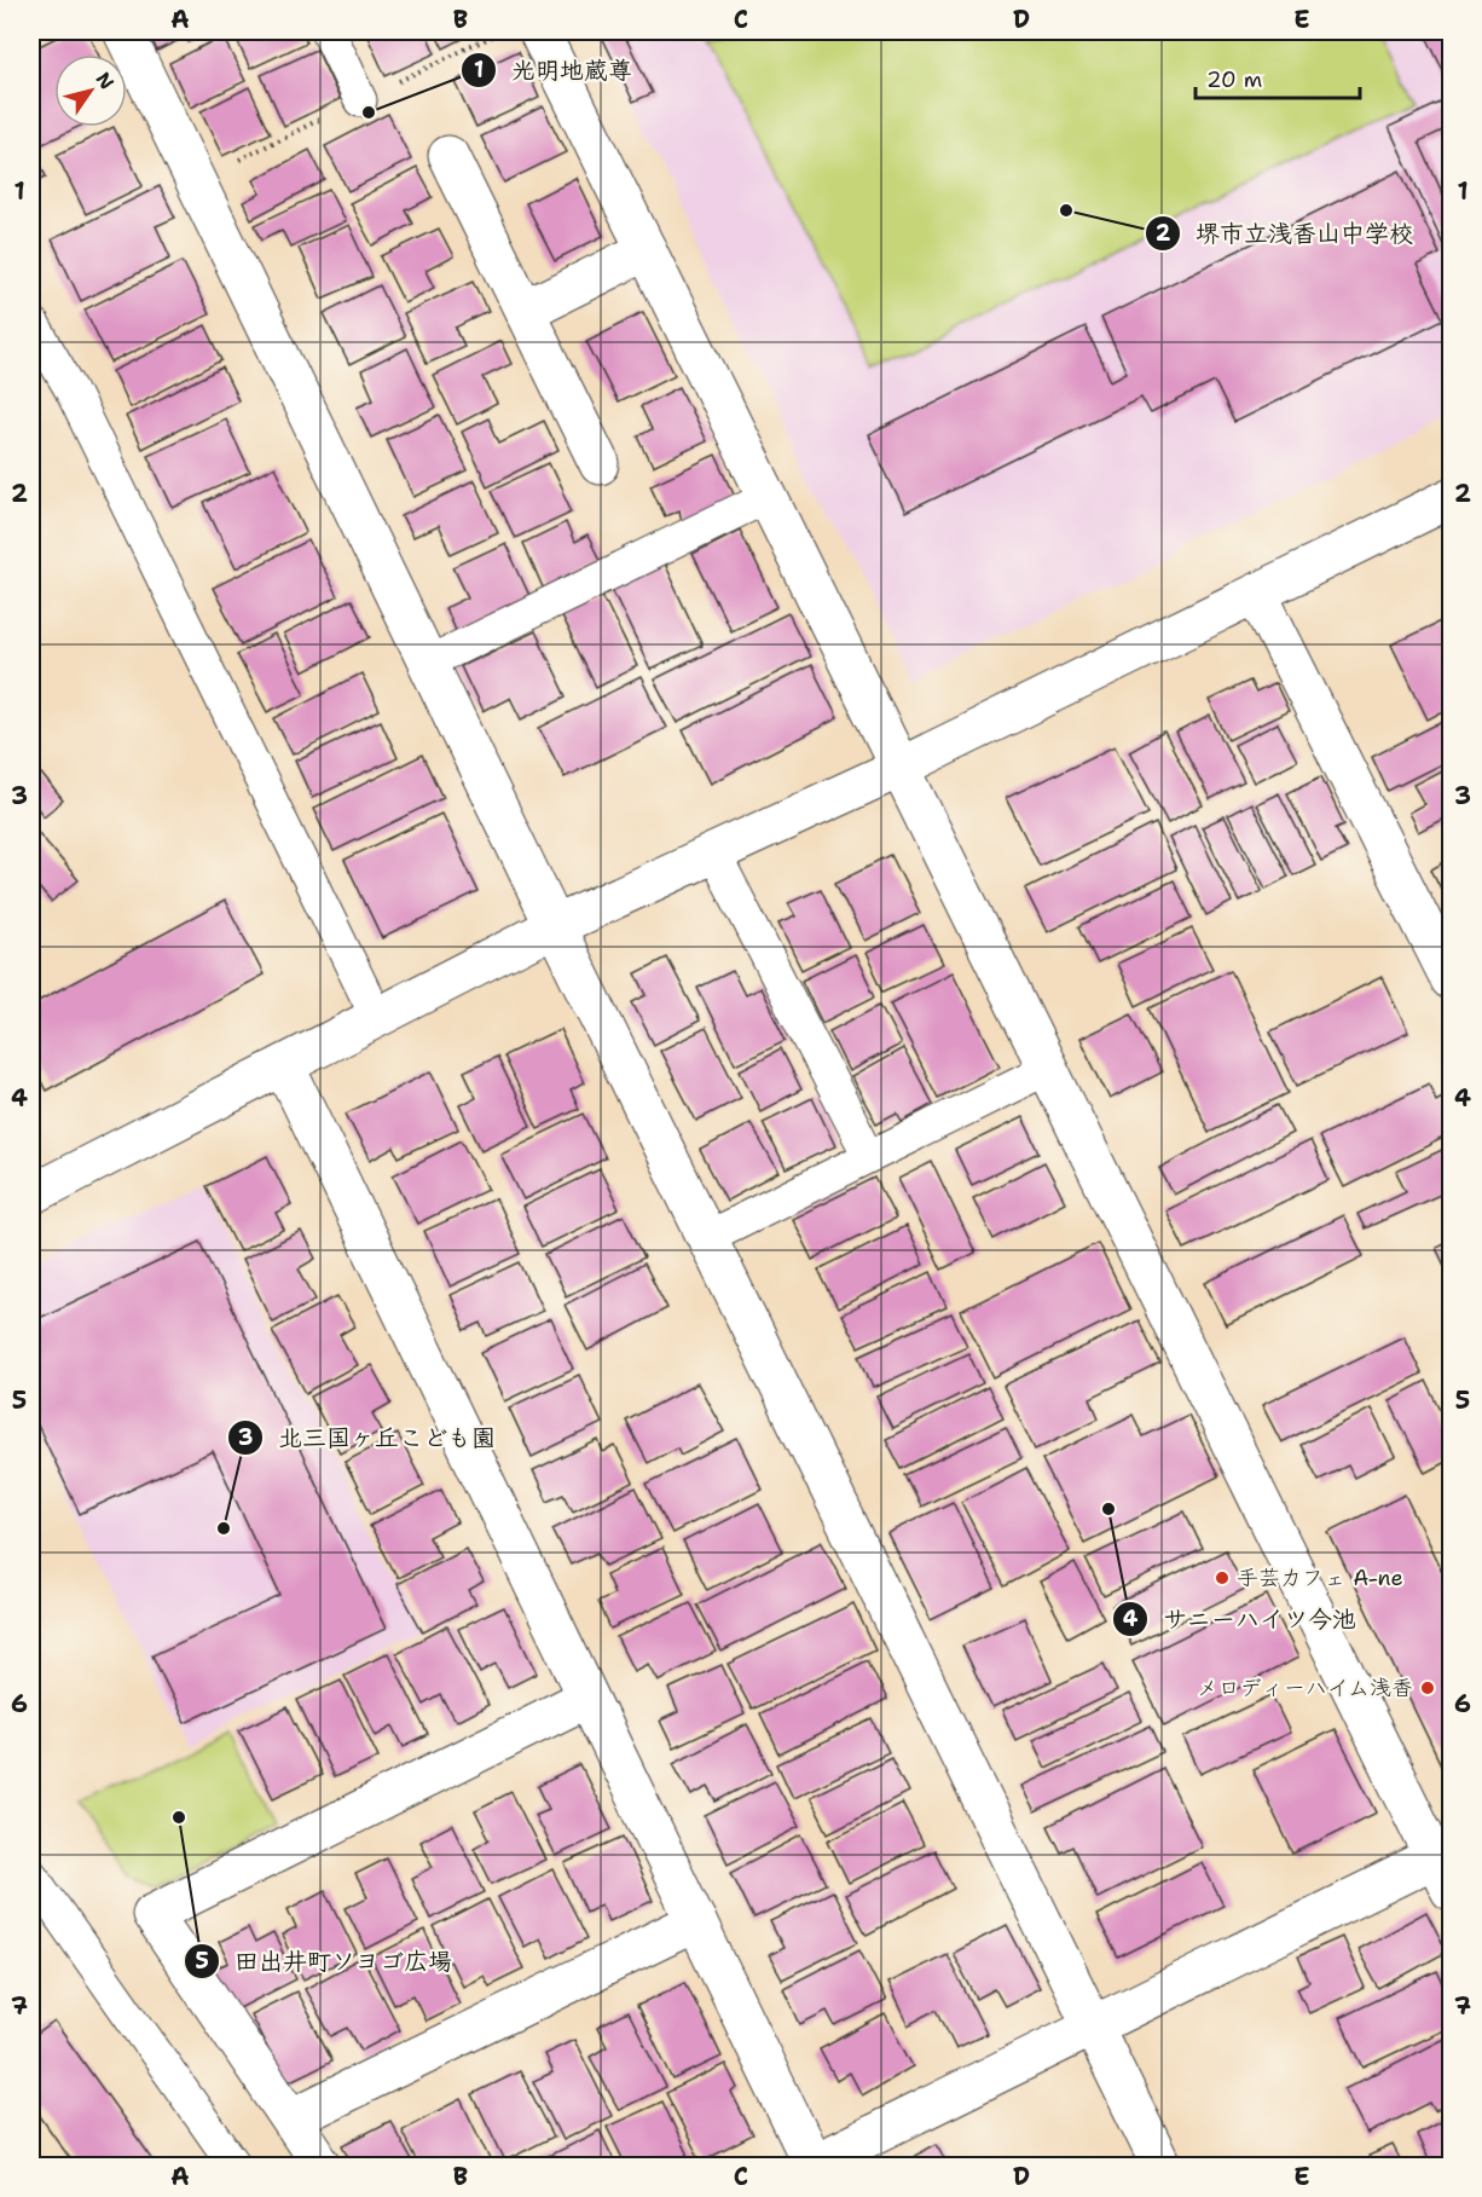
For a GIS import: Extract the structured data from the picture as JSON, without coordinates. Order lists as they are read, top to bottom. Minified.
{"places":["光明地蔵尊","堺市立浅香山中学校","サニーハイツ今池","北三国ヶ丘こども園","手芸カフェ A-ne","メロディーハイム浅香","田出井町ソヨゴ広場"],"scale_bar":"20 m","north":"top right","grid":{"columns":["A","B","C","D","E"],"rows":["1","2","3","4","5","6","7"]}}
